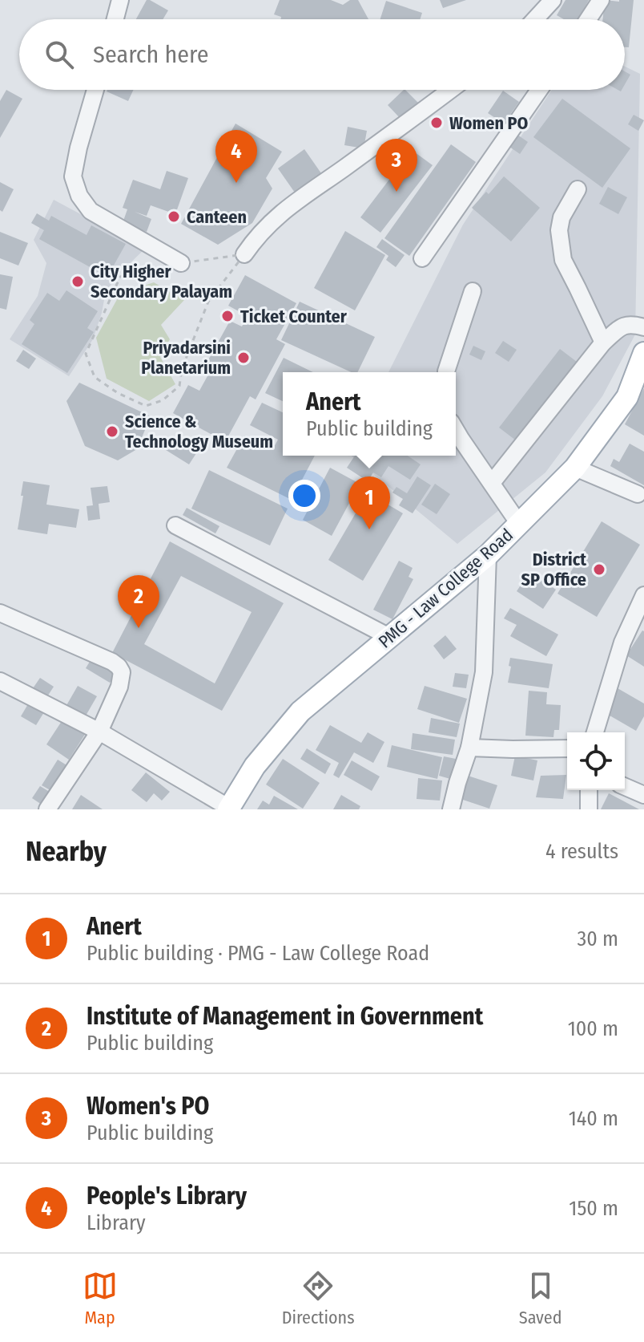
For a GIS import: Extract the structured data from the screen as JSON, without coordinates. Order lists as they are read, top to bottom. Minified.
{"streets":{"main road":["PMG - Law College Road"]},"places":["Women PO","Canteen","City Higher Secondary Palayam","Ticket Counter","Priyadarsini Planetarium","Science & Technology Museum","District SP Office"],"page":{"search":"Search here","pins":["4","3","1","2"],"popup":["Anert","Public building"],"heading":["Nearby","4 results"],"list":[{"mark":"1","name":"Anert","note":"Public building · PMG - Law College Road","value":"30 m"},{"mark":"2","name":"Institute of Management in Government","note":"Public building","value":"100 m"},{"mark":"3","name":"Women's PO","note":"Public building","value":"140 m"},{"mark":"4","name":"People's Library","note":"Library","value":"150 m"}],"nav":["Map","Directions","Saved"]}}
